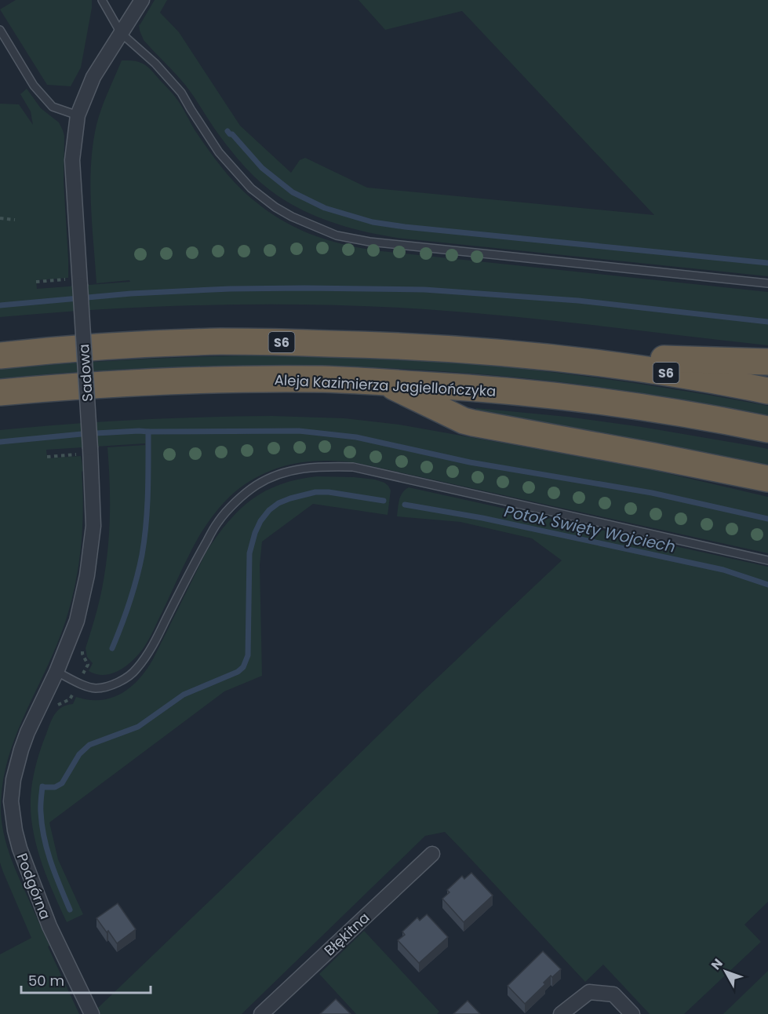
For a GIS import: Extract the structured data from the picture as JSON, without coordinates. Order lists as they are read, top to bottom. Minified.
{"streets":{"highway":["S6","Aleja Kazimierza Jagiellończyka"],"street":["Sadowa","Podgórna","Błękitna"]},"crossings":[["Sadowa","Podgórna"]],"water":["Potok Święty Wojciech"],"scale_bar":"50 m","north":"top left"}
